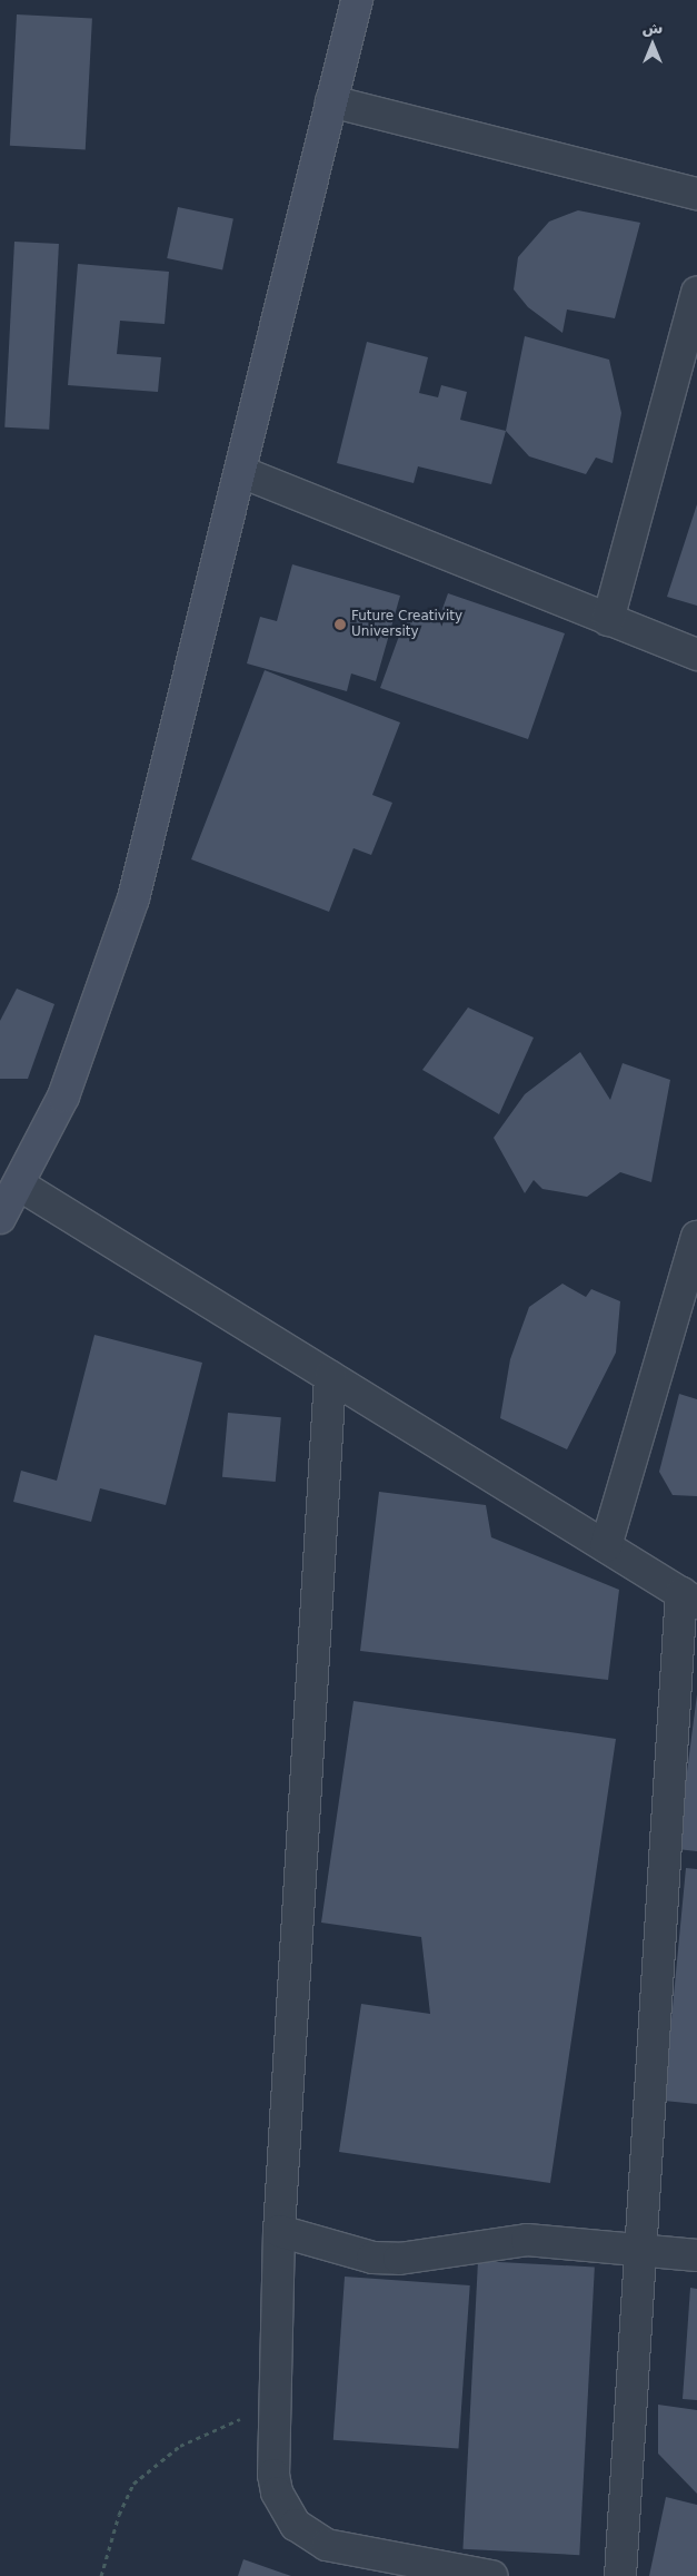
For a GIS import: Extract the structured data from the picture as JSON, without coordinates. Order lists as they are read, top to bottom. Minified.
{"places":["Future Creativity University"],"north":"top"}
